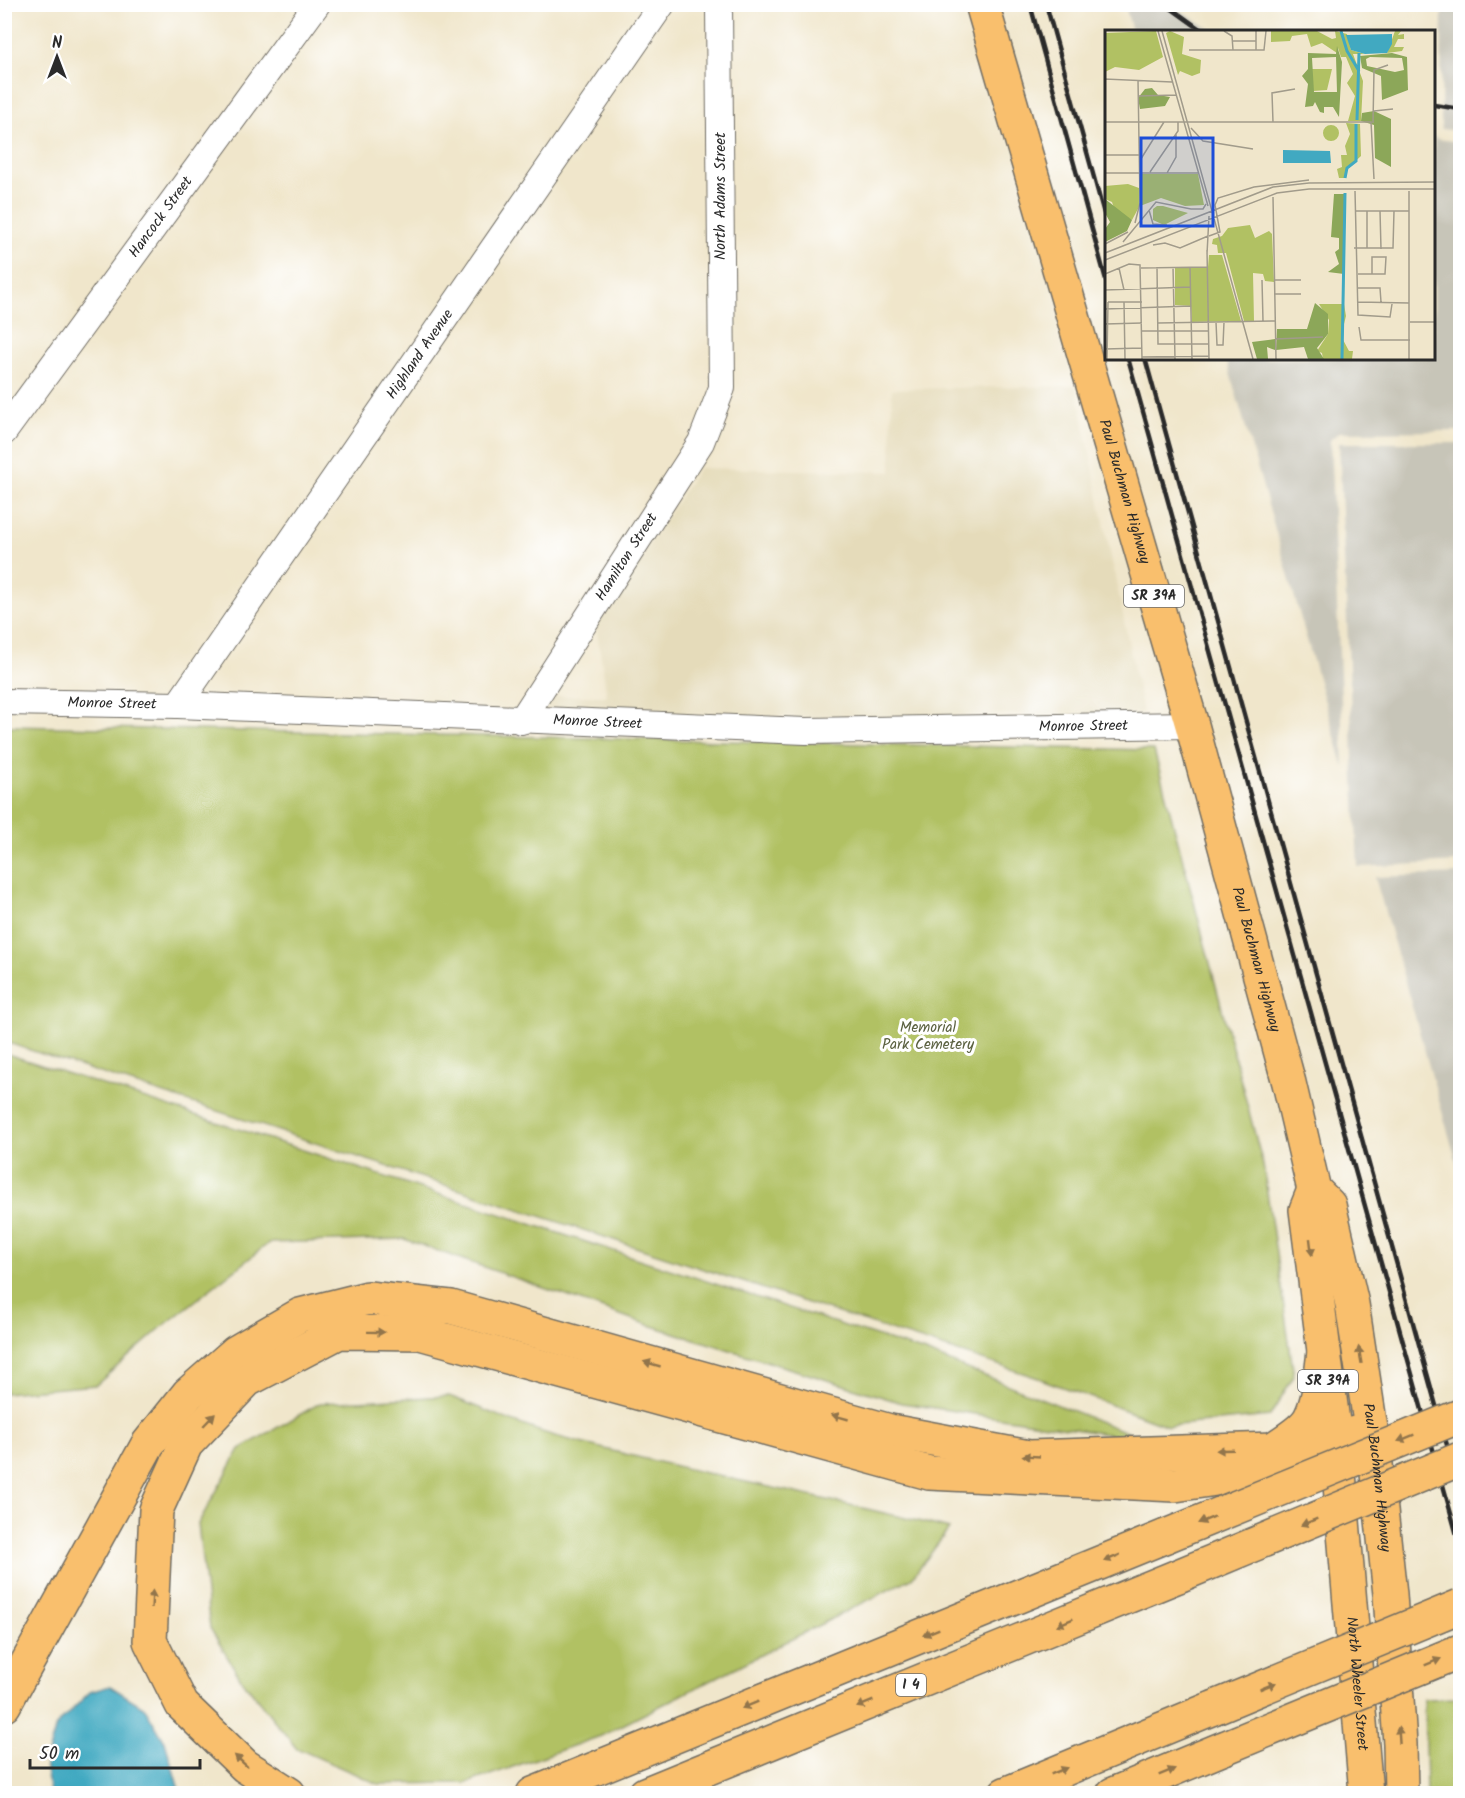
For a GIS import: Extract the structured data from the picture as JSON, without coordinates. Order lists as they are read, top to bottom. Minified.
{"streets":{"main road":["Paul Buchman Highway","SR 39A","North Wheeler Street","I 4"],"street":["North Adams Street","Hancock Street","Highland Avenue","Hamilton Street","Monroe Street"]},"crossings":[["North Adams Street","Hamilton Street"],["Highland Avenue","Monroe Street"],["Paul Buchman Highway","Monroe Street"],["Paul Buchman Highway","North Wheeler Street"],["Hamilton Street","Monroe Street"]],"parks":["Memorial Park Cemetery"],"scale_bar":"50 m","north":"top"}
